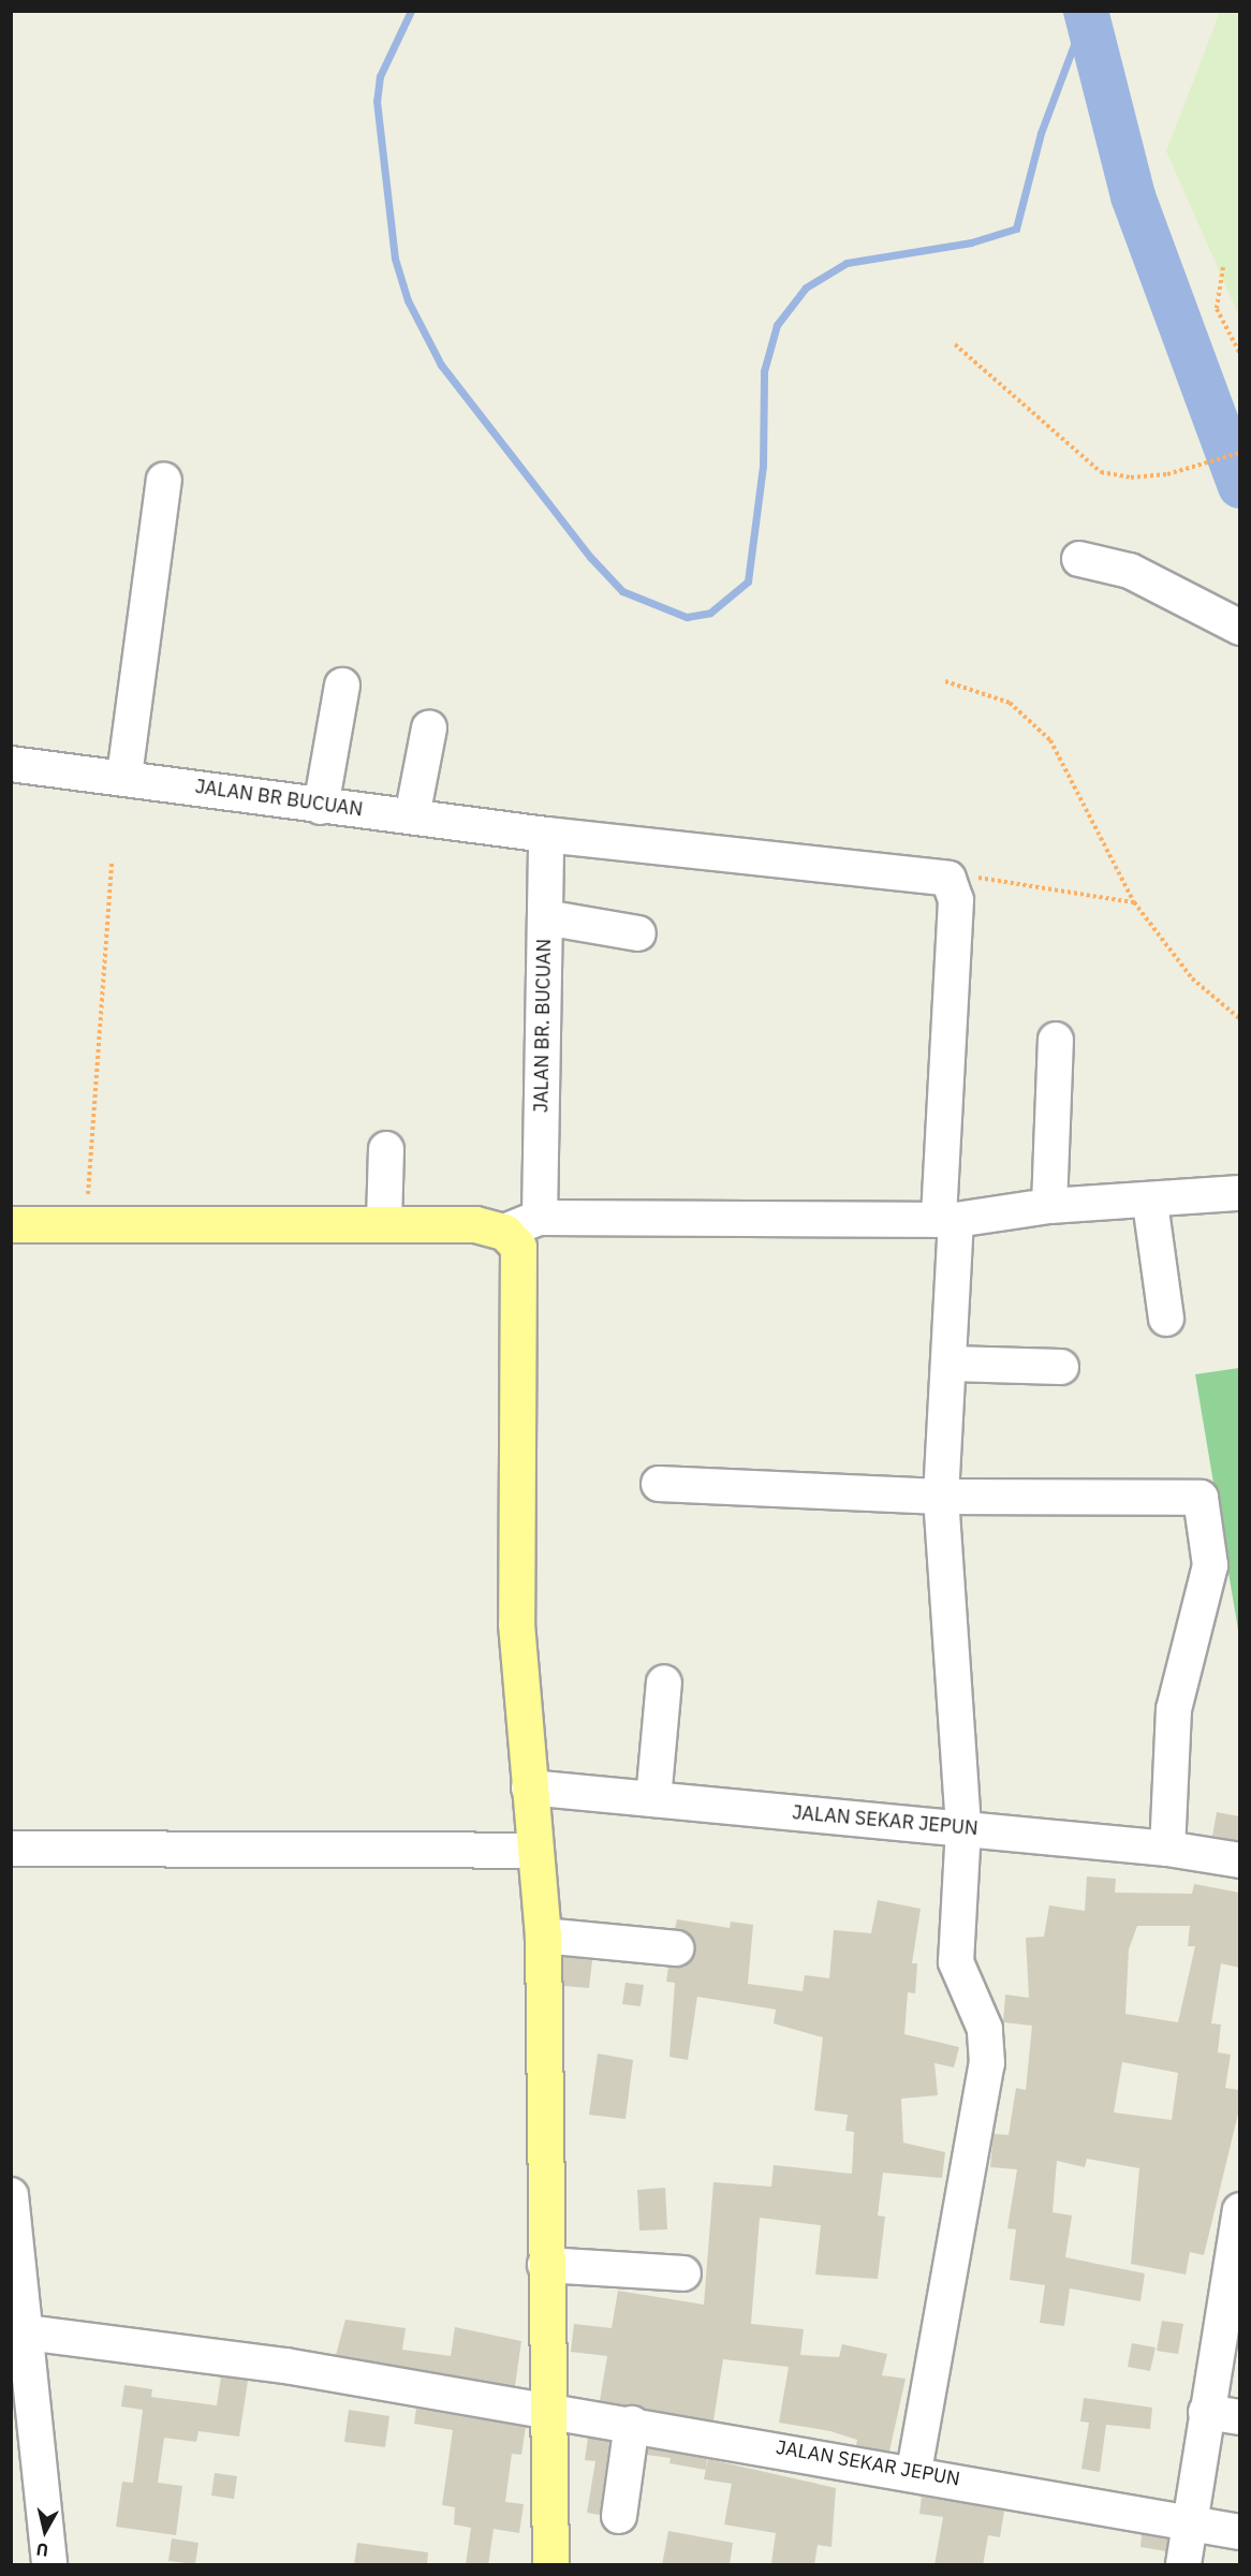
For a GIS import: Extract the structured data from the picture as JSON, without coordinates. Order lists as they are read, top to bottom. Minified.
{"streets":{"street":["JALAN BR BUCUAN","JALAN BR. BUCUAN","JALAN SEKAR JEPUN"]},"crossings":[["JALAN BR BUCUAN","JALAN BR. BUCUAN"]],"north":"bottom"}
